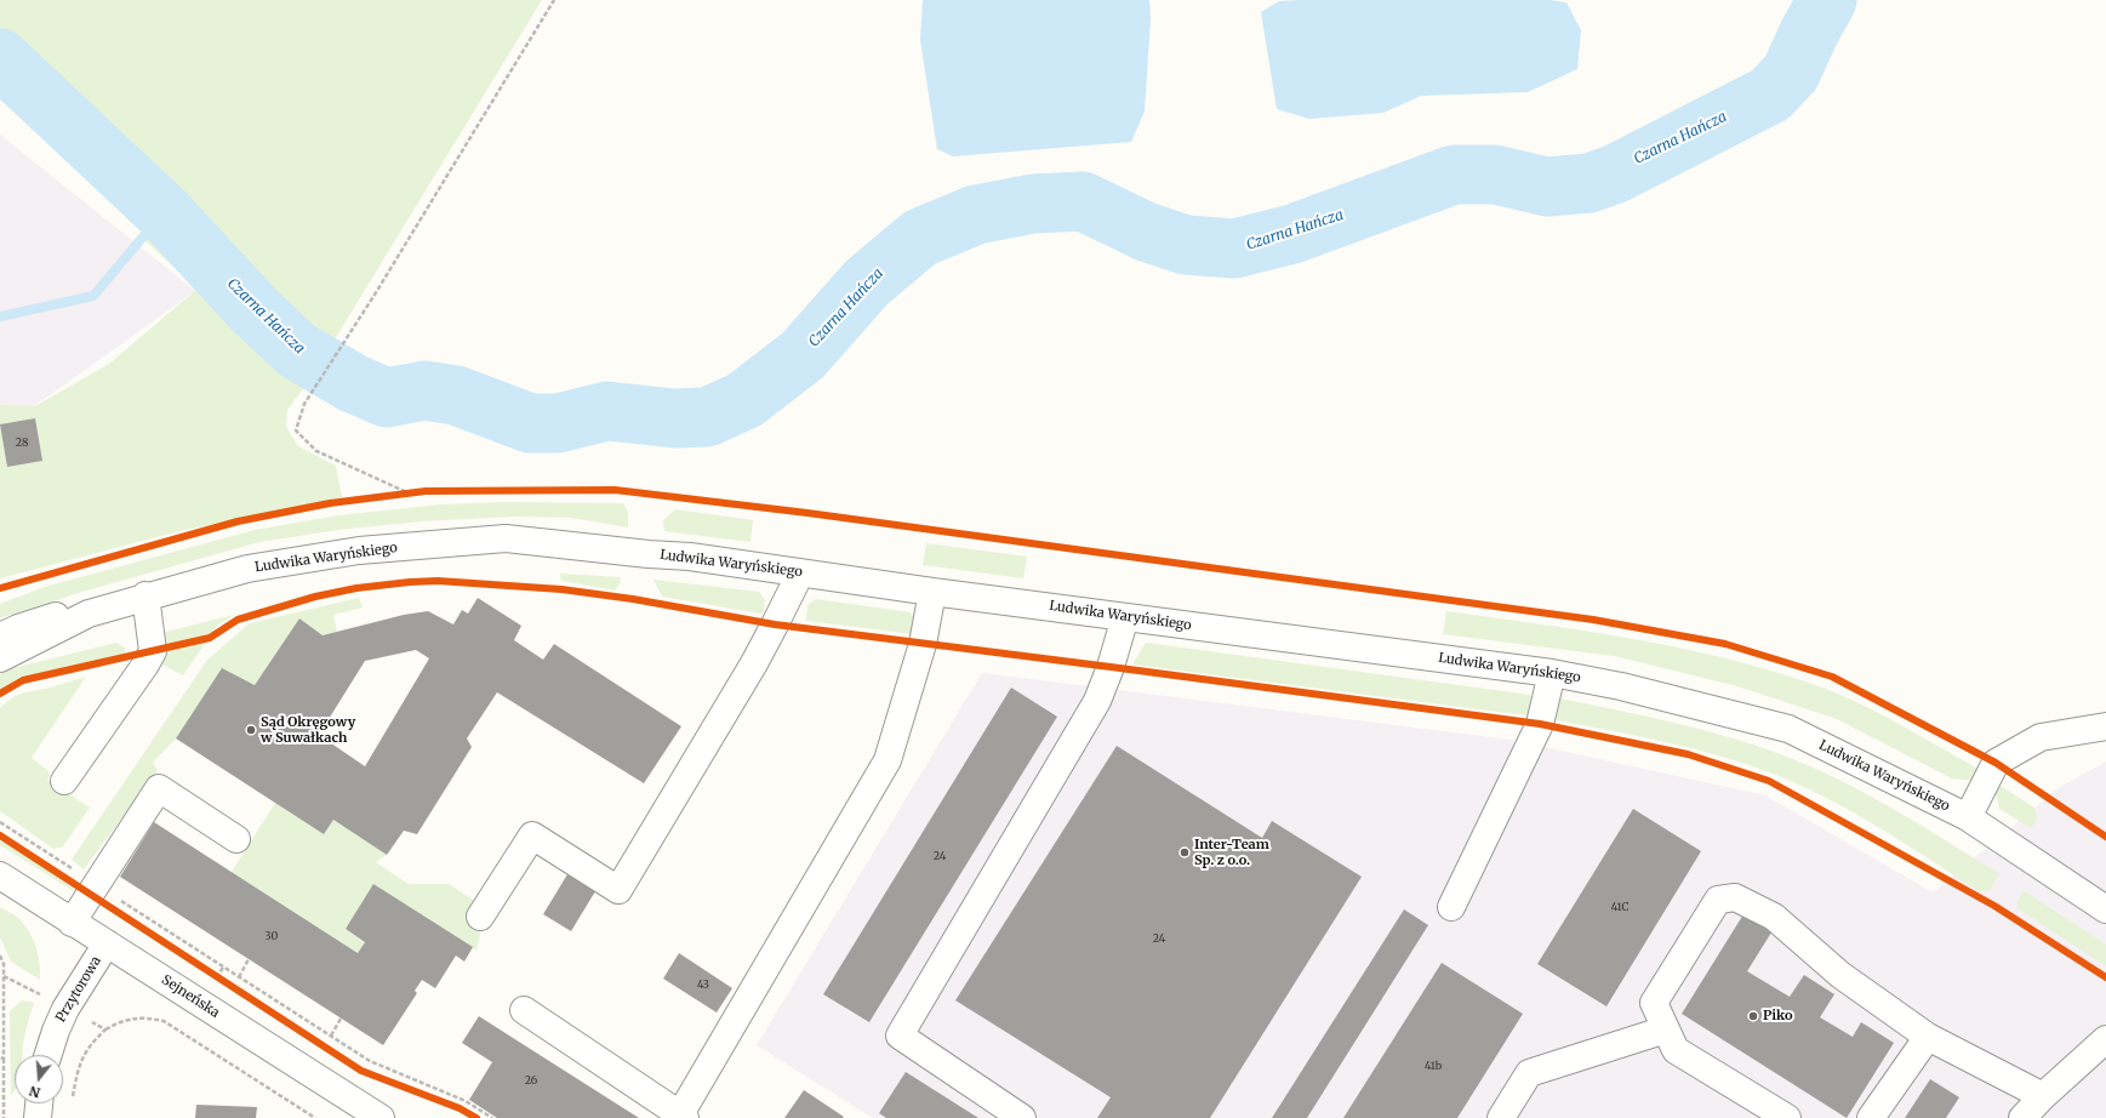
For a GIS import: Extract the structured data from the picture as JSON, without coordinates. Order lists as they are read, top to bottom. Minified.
{"streets":{"street":["Ludwika Waryńskiego","Przytorowa","Sejneńska"]},"crossings":[["Przytorowa","Sejneńska"]],"water":["Czarna Hańcza"],"places":["Sąd Okręgowy w Suwałkach","Inter-Team Sp. z o.o.","Piko"],"house_numbers":["28","24","41C","30","24","43","41b","26"],"north":"bottom"}
